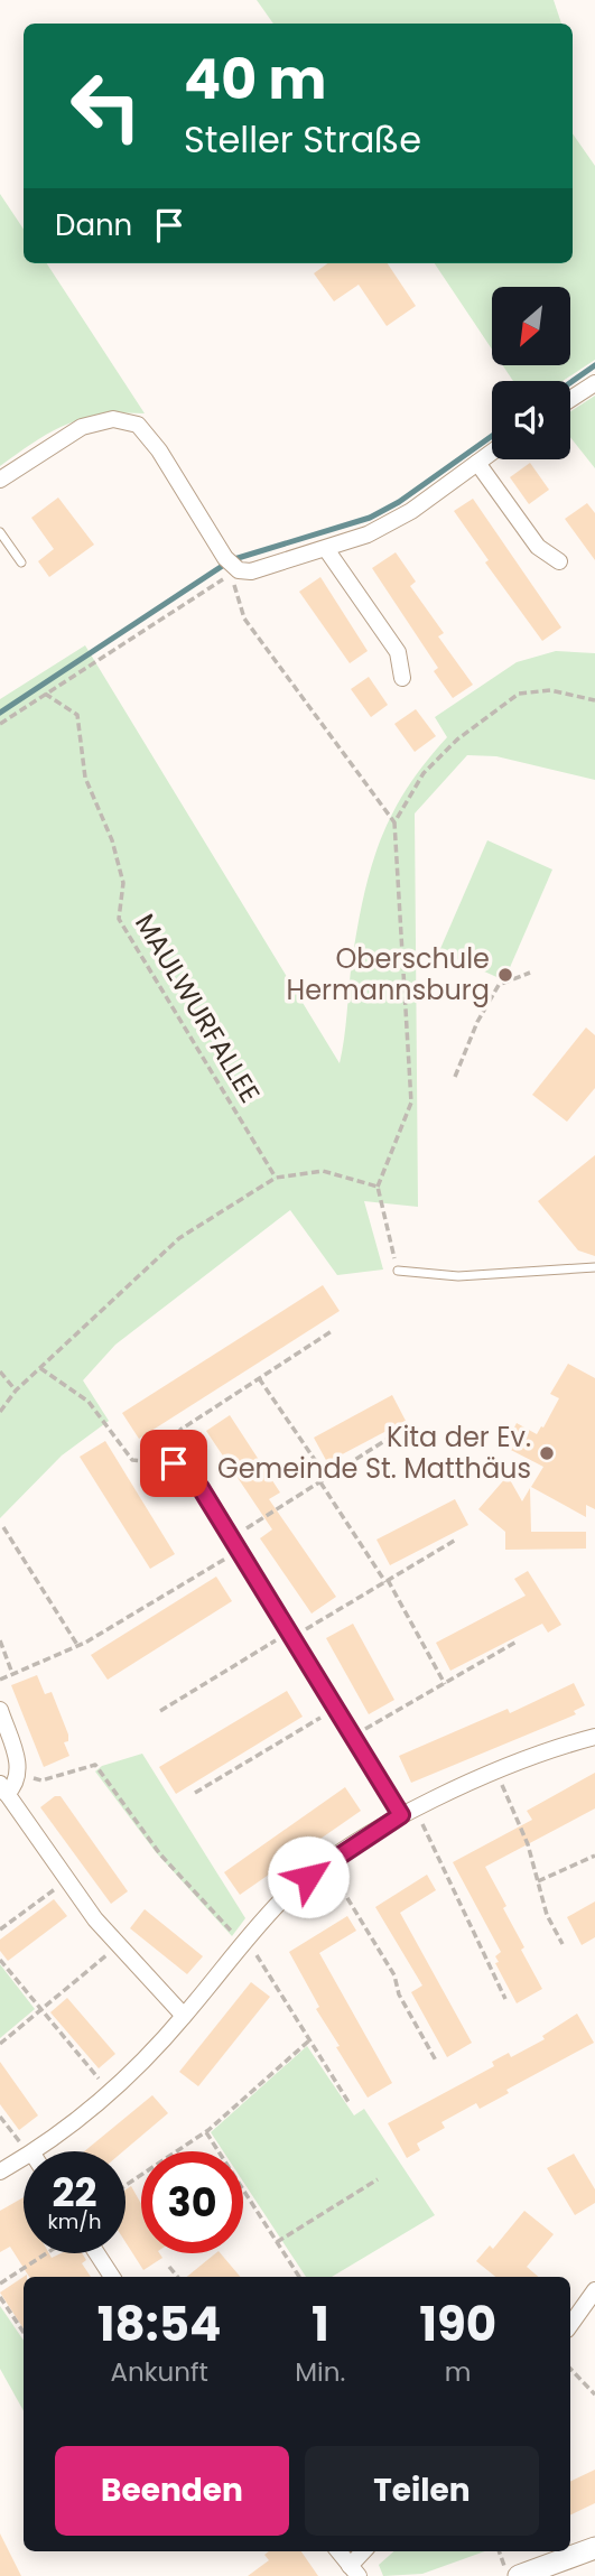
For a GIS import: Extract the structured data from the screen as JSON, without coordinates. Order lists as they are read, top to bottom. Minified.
{"streets":{"path":["MAULWURFALLEE"]},"places":["Oberschule Hermannsburg","Kita der Ev. Gemeinde St. Matthäus"],"north":"bottom left","page":{"turn":["40 m","Steller Straße"],"then":"Dann","speed":"22 km/h","limit":"30","eta":["18:54","Ankunft","1","Min.","190","m"],"buttons":["Beenden","Teilen"]}}
